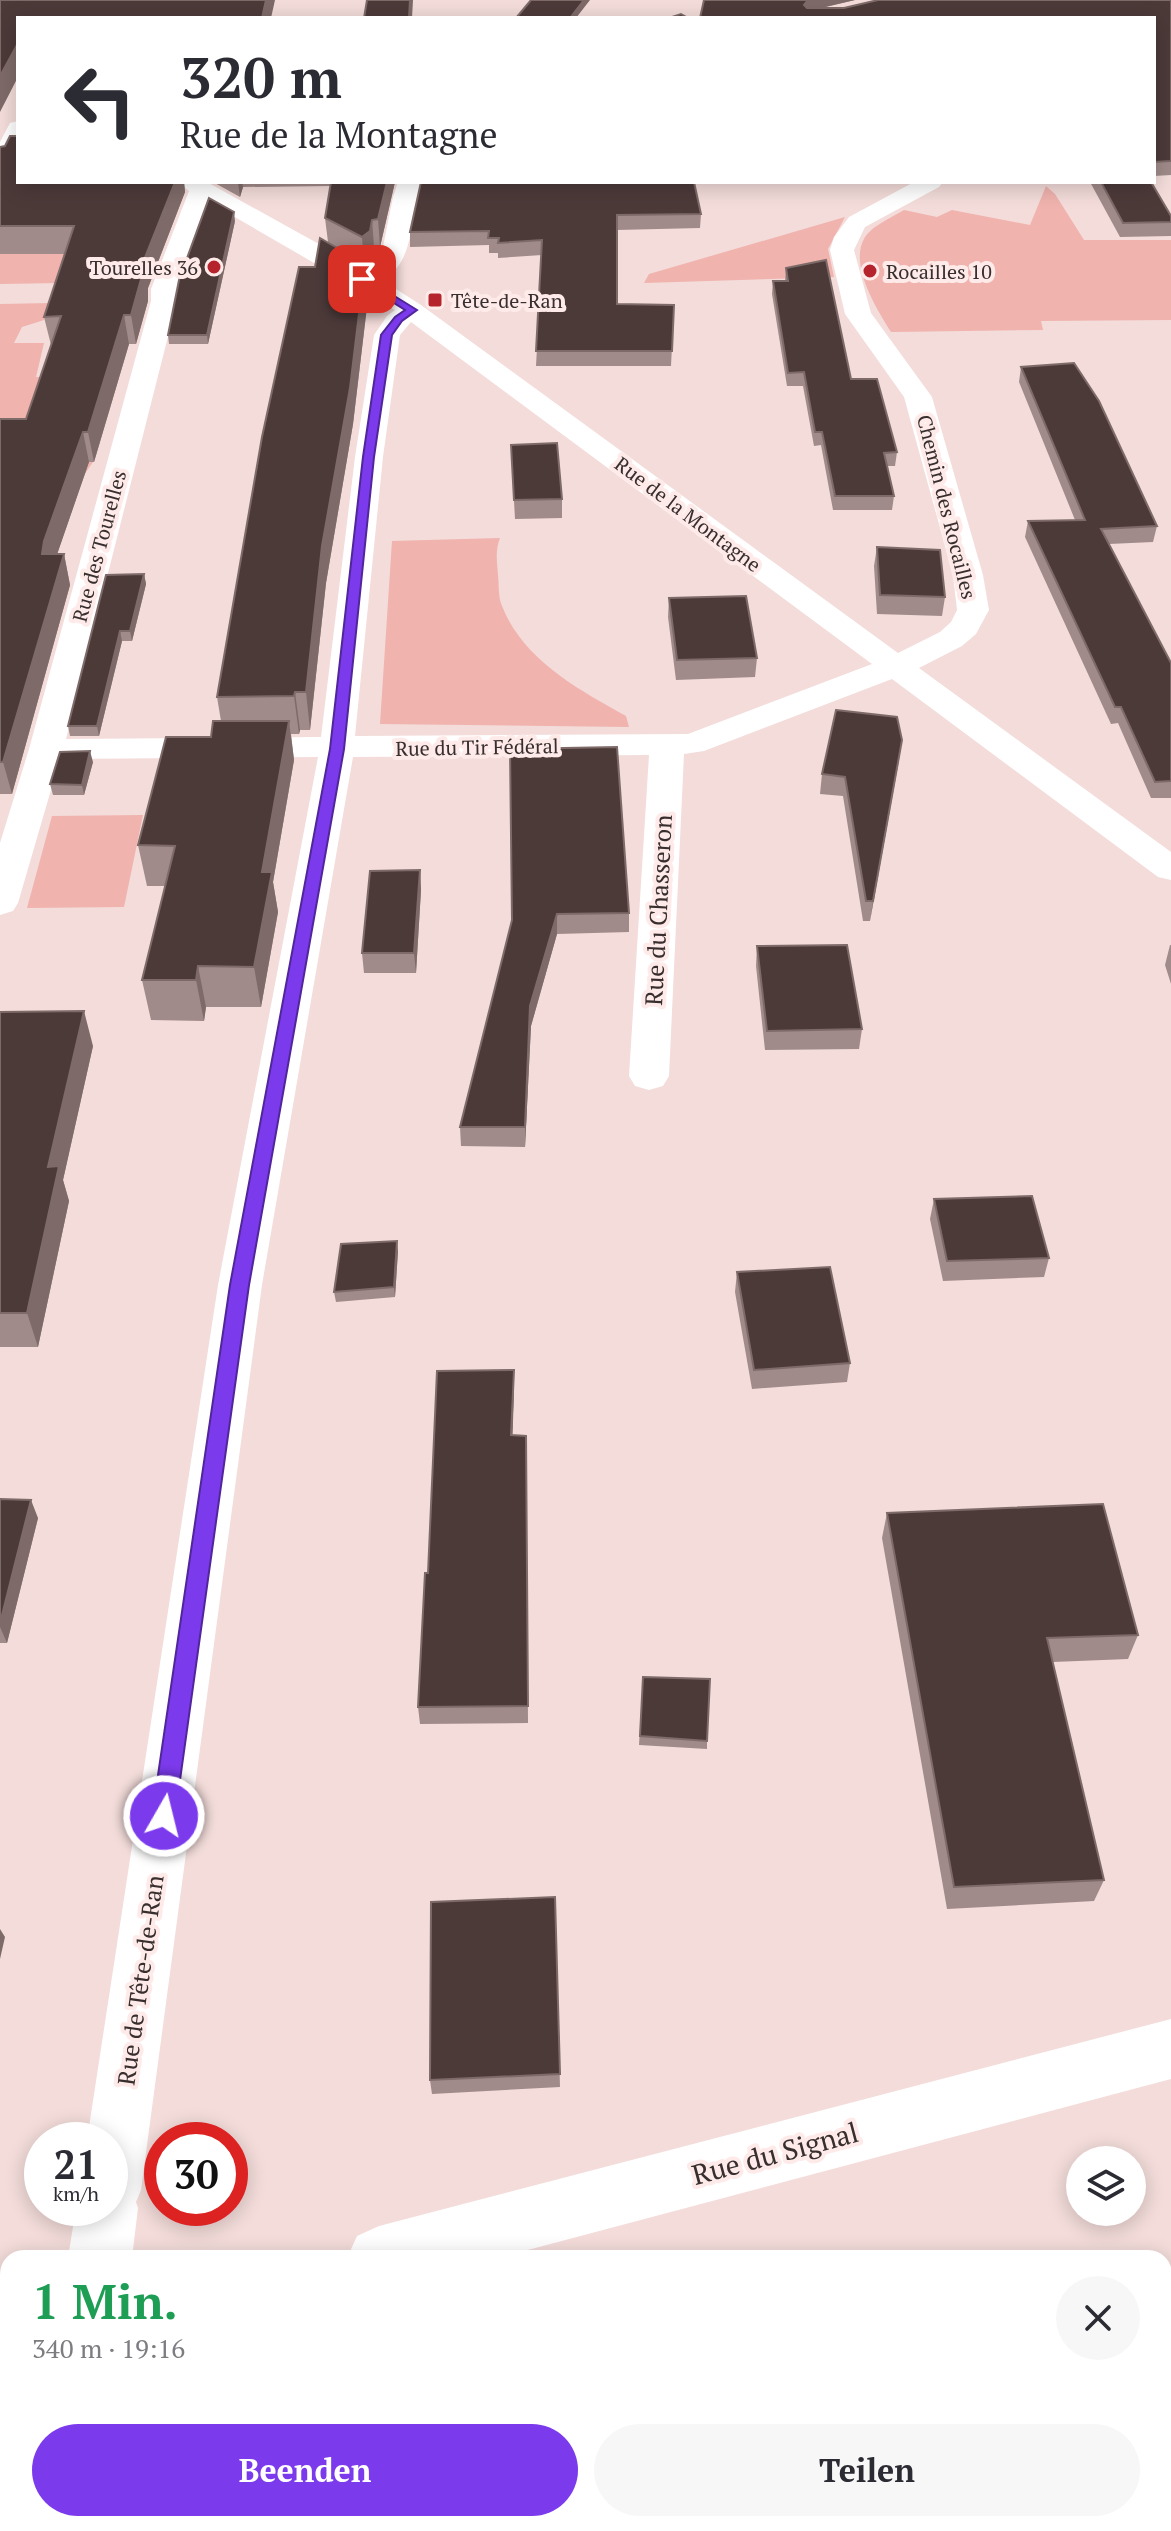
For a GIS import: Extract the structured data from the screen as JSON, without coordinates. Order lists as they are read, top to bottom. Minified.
{"streets":{"street":["Chemin des Rocailles","Rue de la Montagne","Rue des Tourelles","Rue du Tir Fédéral","Rue du Chasseron","Rue de Tête-de-Ran","Rue du Signal"]},"crossings":[["Chemin des Rocailles","Rue de la Montagne"],["Chemin des Rocailles","Rue du Tir Fédéral"],["Rue de la Montagne","Rue des Tourelles"],["Rue de la Montagne","Rue du Tir Fédéral"],["Rue de la Montagne","Rue de Tête-de-Ran"],["Rue des Tourelles","Rue du Tir Fédéral"],["Rue du Tir Fédéral","Rue du Chasseron"],["Rue du Tir Fédéral","Rue de Tête-de-Ran"]],"places":{"other":["Tourelles 36","Rocailles 10"],"transit":["Tête-de-Ran"]},"page":{"turn":["320 m","Rue de la Montagne"],"speed":"21 km/h","limit":"30","heading":["1 Min.","340 m · 19:16"],"buttons":["Beenden","Teilen"]}}
